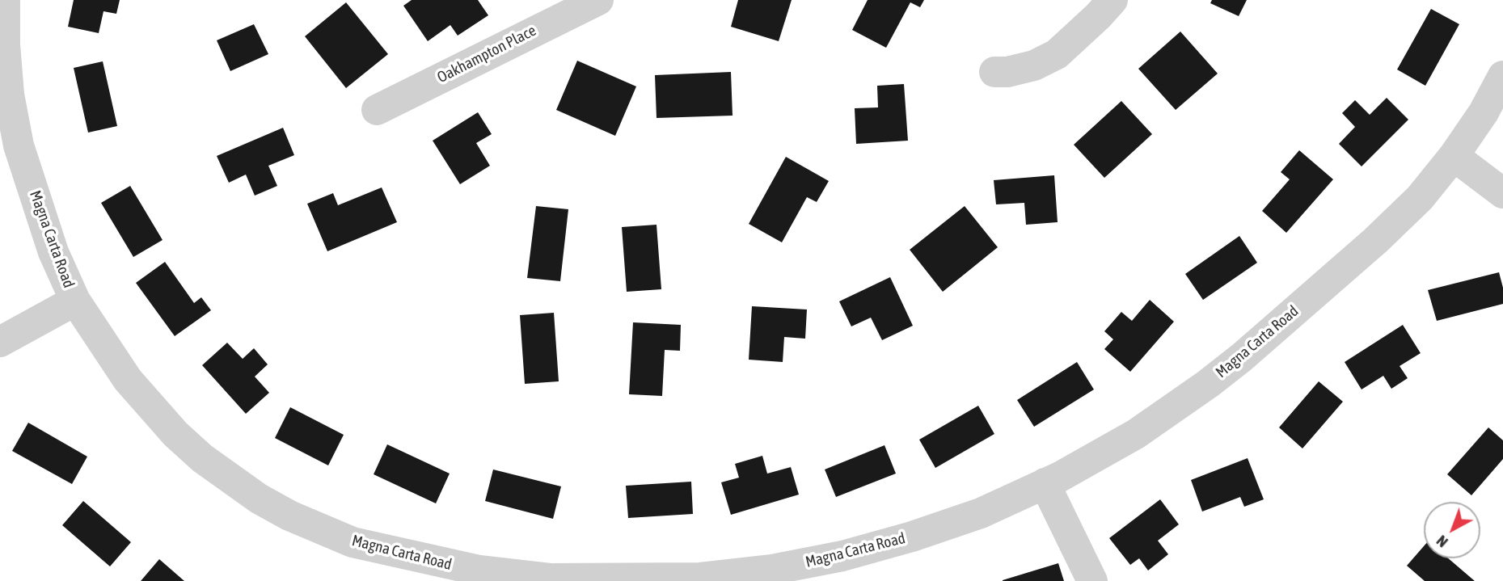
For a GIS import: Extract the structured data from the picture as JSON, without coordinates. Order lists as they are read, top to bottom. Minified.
{"streets":{"street":["Oakhampton Place","Magna Carta Road"]},"north":"bottom left"}
